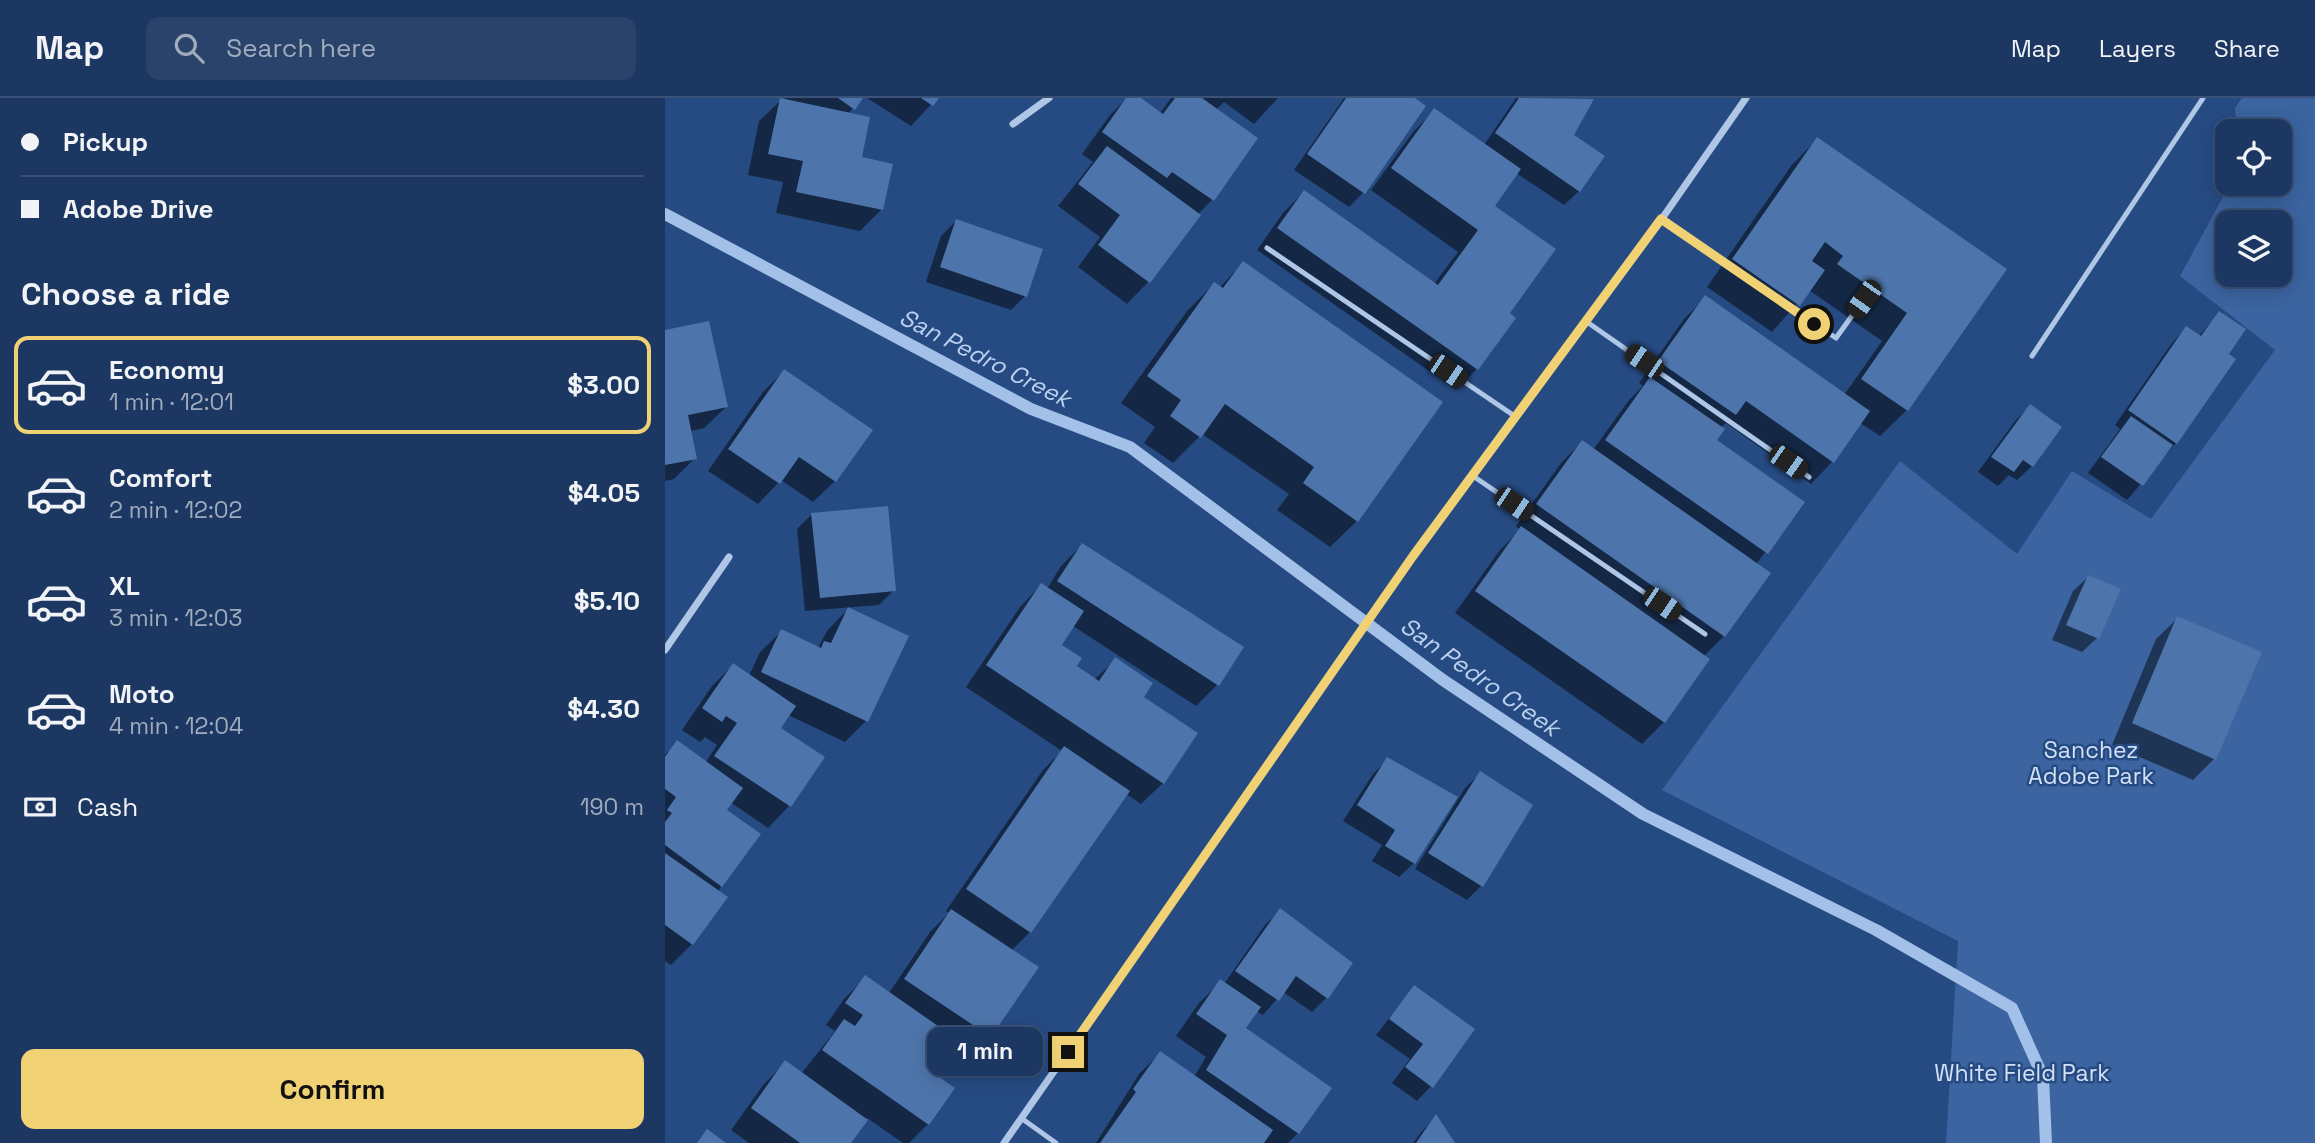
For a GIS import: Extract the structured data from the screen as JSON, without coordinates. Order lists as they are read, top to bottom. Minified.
{"water":["San Pedro Creek"],"parks":["Sanchez Adobe Park","White Field Park"],"page":{"header":"Map","search":"Search here","nav":["Map","Layers","Share"],"banner":["Pickup","Adobe Drive"],"heading":"Choose a ride","list":[{"name":"Economy","note":"1 min · 12:01","value":"$3.00"},{"name":"Comfort","note":"2 min · 12:02","value":"$4.05"},{"name":"XL","note":"3 min · 12:03","value":"$5.10"},{"name":"Moto","note":"4 min · 12:04","value":"$4.30"}],"pay":["Cash","190 m"],"bubble":"1 min","buttons":"Confirm"}}
